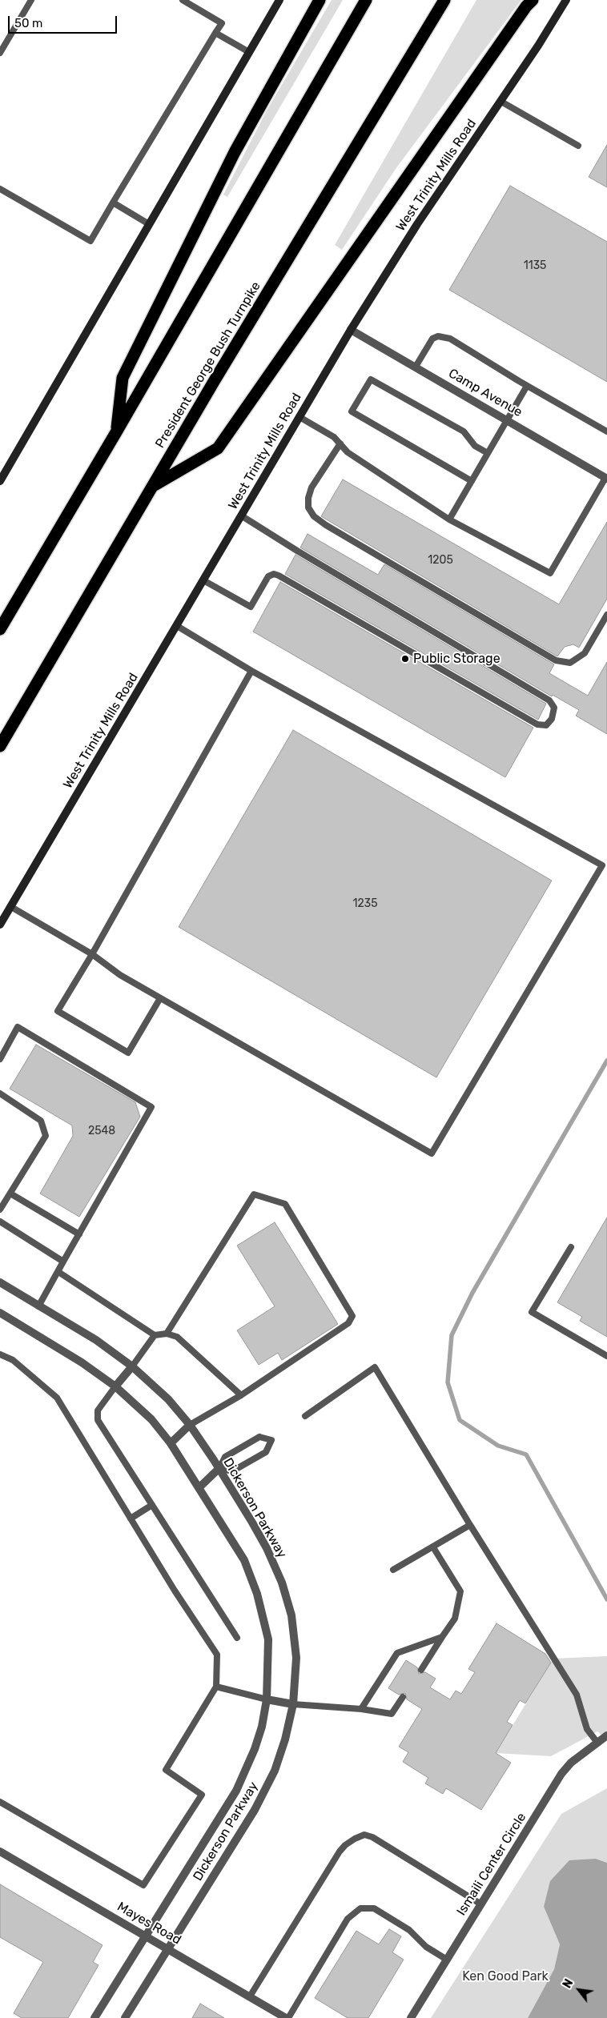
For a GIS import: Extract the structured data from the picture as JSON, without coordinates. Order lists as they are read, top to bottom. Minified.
{"streets":{"highway":["President George Bush Turnpike"],"main road":["West Trinity Mills Road"],"street":["Camp Avenue","Dickerson Parkway","Ismaili Center Circle","Mayes Road"]},"crossings":[["West Trinity Mills Road","Camp Avenue"],["Dickerson Parkway","Mayes Road"]],"parks":["Ken Good Park"],"places":["Public Storage"],"house_numbers":["1135","1205","1235","2548"],"scale_bar":"50 m","north":"top left"}
